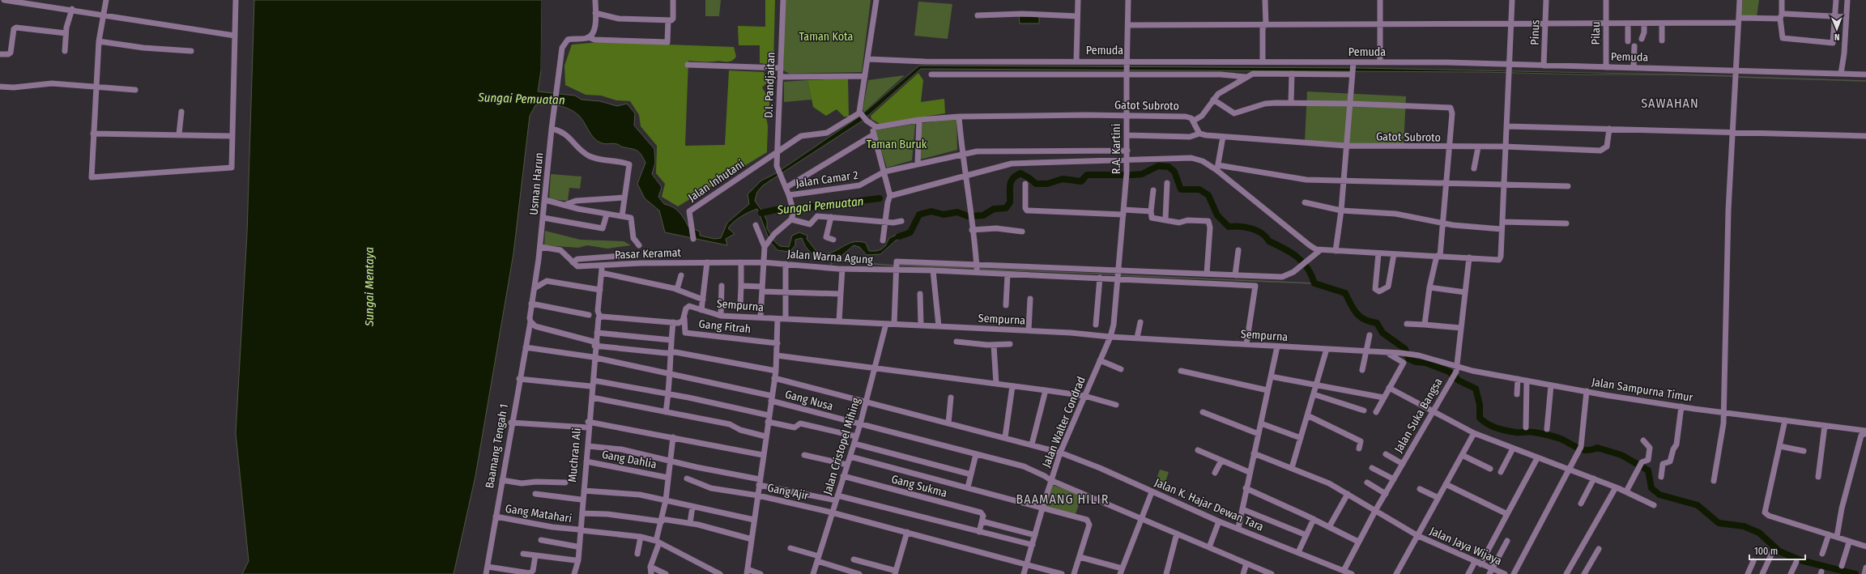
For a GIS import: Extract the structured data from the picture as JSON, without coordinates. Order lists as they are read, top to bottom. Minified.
{"streets":{"street":["Pinus","Pilau","Pemuda","D.I. Pandjaitan","Gatot Subroto","R.A. Kartini","Jalan Camar 2","Jalan Inhutani","Usman Harun","Pasar Keramat","Jalan Warna Agung","Sempurna","Gang Fitrah","Jalan Sampurna Timur","Gang Nusa","Jalan Suka Bangsa","Jalan Walter Condrad","Baamang Tengah 1","Jalan Cristopel Mihing","Muchran Ali","Gang Dahlia","Gang Sukma","Gang Ajir","Jalan K. Hajar Dewan Tara","Gang Matahari","Jalan Jaya Wijaya"]},"crossings":[["Pinus","Pemuda"],["Pilau","Pemuda"],["Pemuda","R.A. Kartini"],["D.I. Pandjaitan","Jalan Inhutani"],["Gatot Subroto","R.A. Kartini"],["R.A. Kartini","Jalan Camar 2"],["R.A. Kartini","Jalan Walter Condrad"],["Usman Harun","Pasar Keramat"],["Usman Harun","Baamang Tengah 1"],["Pasar Keramat","Jalan Warna Agung"],["Pasar Keramat","Muchran Ali"],["Sempurna","Gang Fitrah"],["Sempurna","Jalan Sampurna Timur"],["Sempurna","Jalan Walter Condrad"],["Sempurna","Jalan Cristopel Mihing"],["Jalan Sampurna Timur","Jalan Suka Bangsa"],["Gang Nusa","Jalan Walter Condrad"],["Gang Nusa","Baamang Tengah 1"],["Gang Nusa","Jalan Cristopel Mihing"],["Gang Nusa","Muchran Ali"],["Jalan Suka Bangsa","Jalan K. Hajar Dewan Tara"],["Jalan Suka Bangsa","Jalan Jaya Wijaya"],["Jalan Walter Condrad","Gang Ajir"],["Jalan Walter Condrad","Jalan K. Hajar Dewan Tara"],["Baamang Tengah 1","Gang Matahari"],["Jalan Cristopel Mihing","Gang Sukma"],["Jalan Cristopel Mihing","Gang Ajir"],["Jalan Cristopel Mihing","Jalan K. Hajar Dewan Tara"],["Muchran Ali","Gang Dahlia"],["Muchran Ali","Gang Matahari"]],"districts":["SAWAHAN","BAAMANG HILIR"],"water":["Sungai Pemuatan","Sungai Mentaya"],"parks":["Taman Kota","Taman Buruk"],"scale_bar":"100 m","north":"bottom"}
